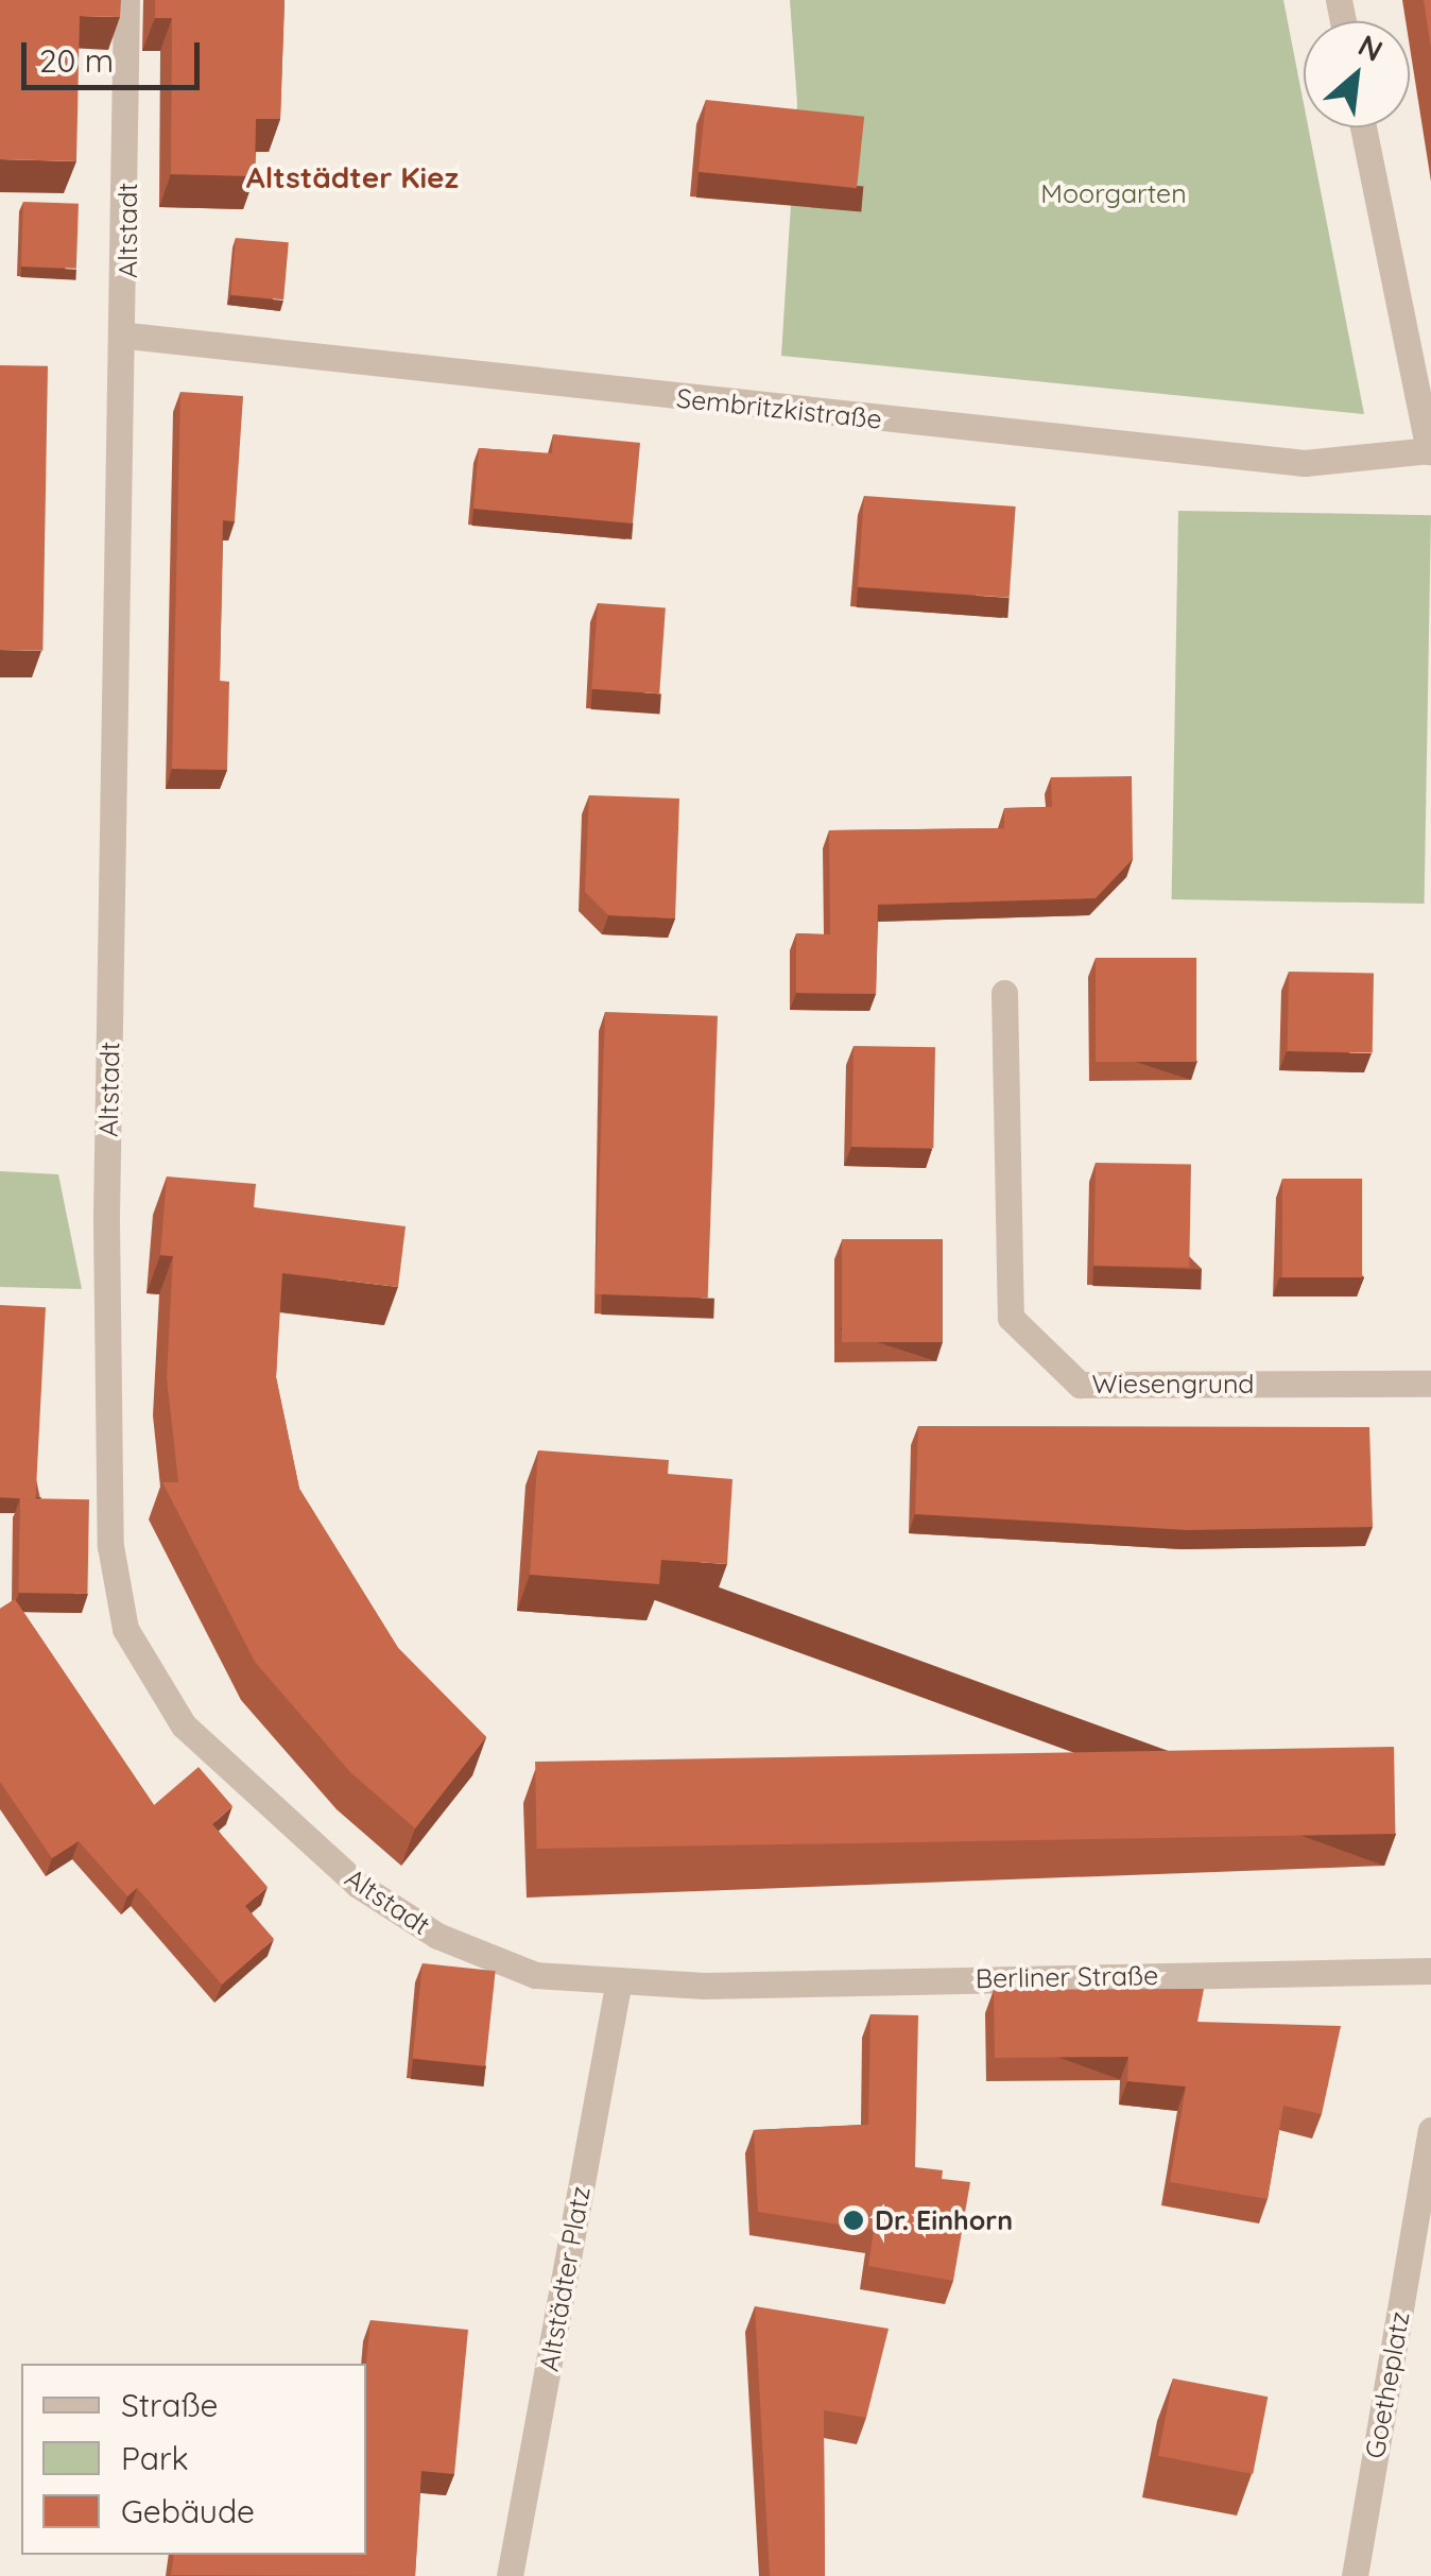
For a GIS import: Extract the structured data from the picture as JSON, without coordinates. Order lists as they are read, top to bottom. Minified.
{"streets":{"street":["Altstadt","Sembritzkistraße","Wiesengrund","Berliner Straße","Altstädter Platz","Goetheplatz"]},"crossings":[["Altstadt","Sembritzkistraße"],["Altstadt","Berliner Straße"],["Altstadt","Altstädter Platz"],["Berliner Straße","Altstädter Platz"]],"districts":["Altstädter Kiez"],"parks":["Moorgarten"],"places":["Dr. Einhorn"],"legend":["Straße","Park","Gebäude"],"scale_bar":"20 m","north":"top right"}
